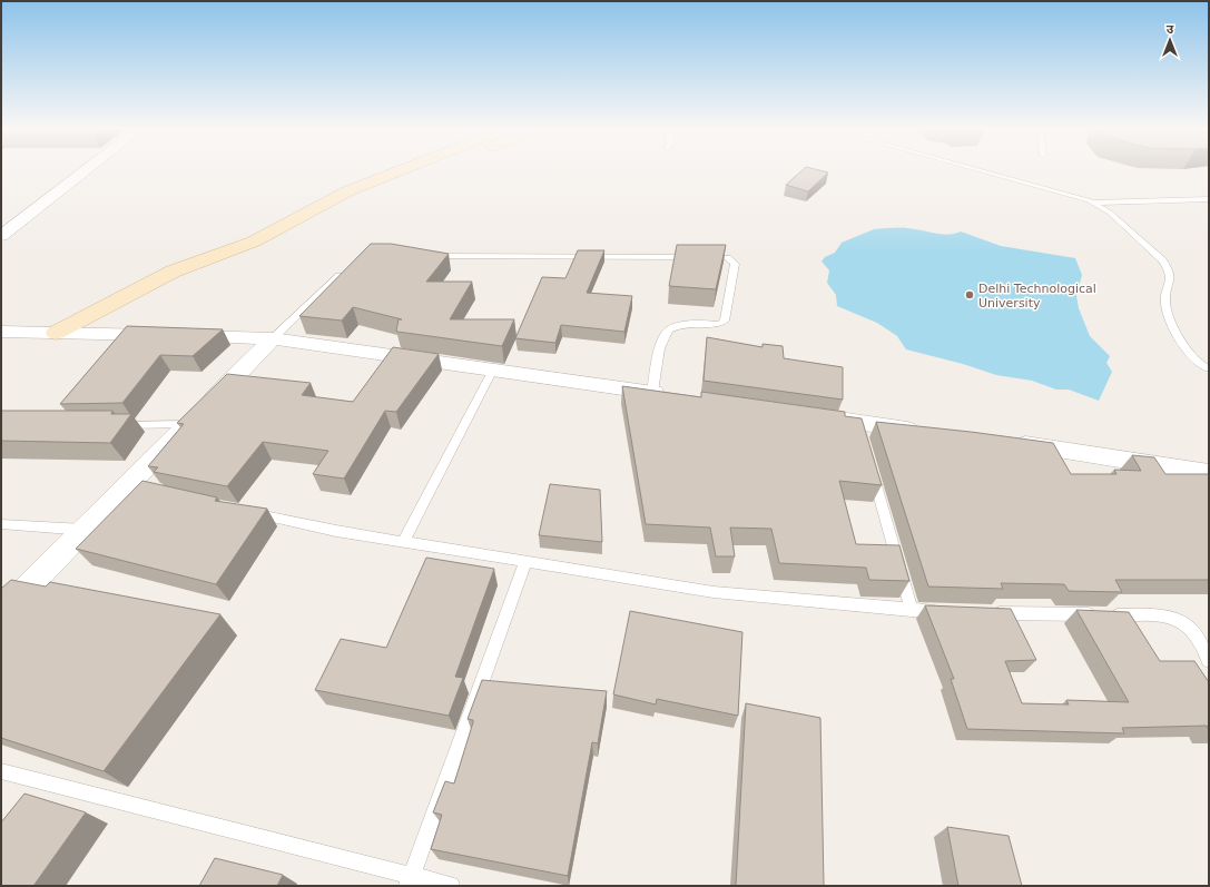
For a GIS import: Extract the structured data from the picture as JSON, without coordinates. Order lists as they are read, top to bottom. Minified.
{"places":["Delhi Technological University"],"north":"top"}
